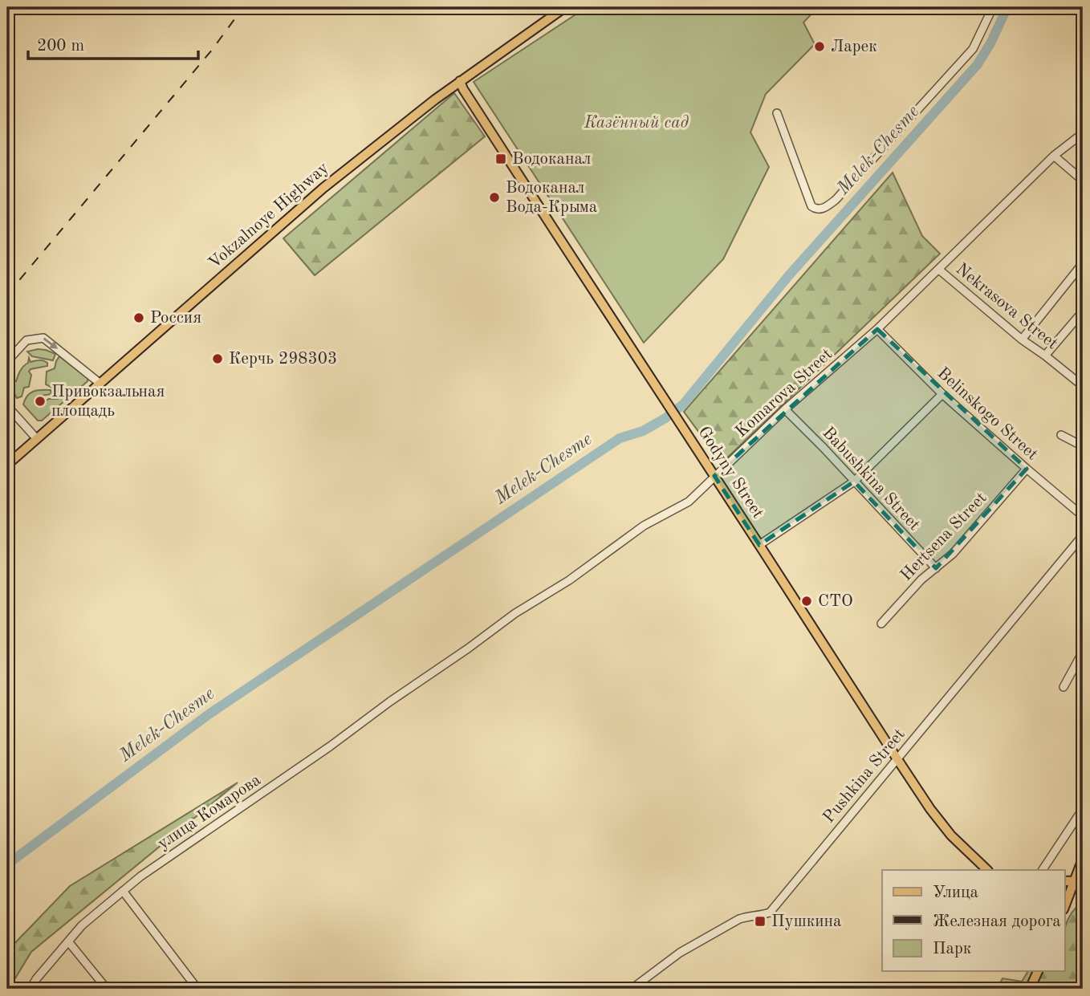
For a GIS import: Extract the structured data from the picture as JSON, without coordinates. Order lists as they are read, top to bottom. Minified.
{"streets":{"main road":["Vokzalnoye Highway","Godyny Street"],"street":["Nekrasova Street","Komarova Street","Belinskogo Street","Babushkina Street","Hertsena Street","Pushkina Street"]},"crossings":[["Vokzalnoye Highway","Godyny Street"],["Nekrasova Street","Komarova Street"],["Komarova Street","Belinskogo Street"],["Komarova Street","Godyny Street"],["Komarova Street","Babushkina Street"],["Belinskogo Street","Hertsena Street"],["Godyny Street","Pushkina Street"],["Babushkina Street","Hertsena Street"]],"water":["Melek-Chesme"],"parks":["Казённый сад"],"places":{"other":["Ларек","Водоканал Вода-Крыма","Россия","Керчь 298303","Привокзальная площадь","СТО"],"transit":["Водоканал","Пушкина"]},"legend":["Улица","Железная дорога","Парк"],"scale_bar":"200 m"}
